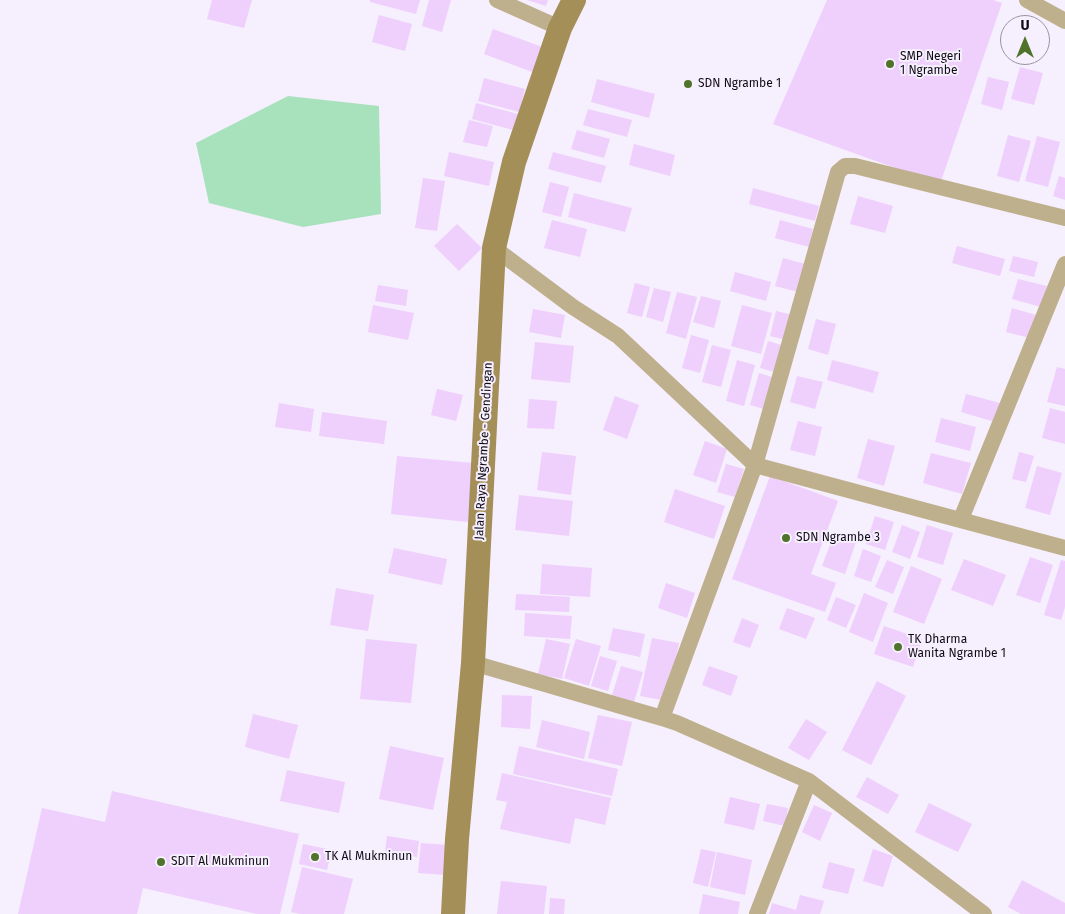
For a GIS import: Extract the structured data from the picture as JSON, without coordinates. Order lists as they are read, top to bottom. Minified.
{"streets":{"main road":["Jalan Raya Ngrambe - Gendingan"]},"places":["SMP Negeri 1 Ngrambe","SDN Ngrambe 1","SDN Ngrambe 3","TK Dharma Wanita Ngrambe 1","TK Al Mukminun","SDIT Al Mukminun"],"north":"top"}
